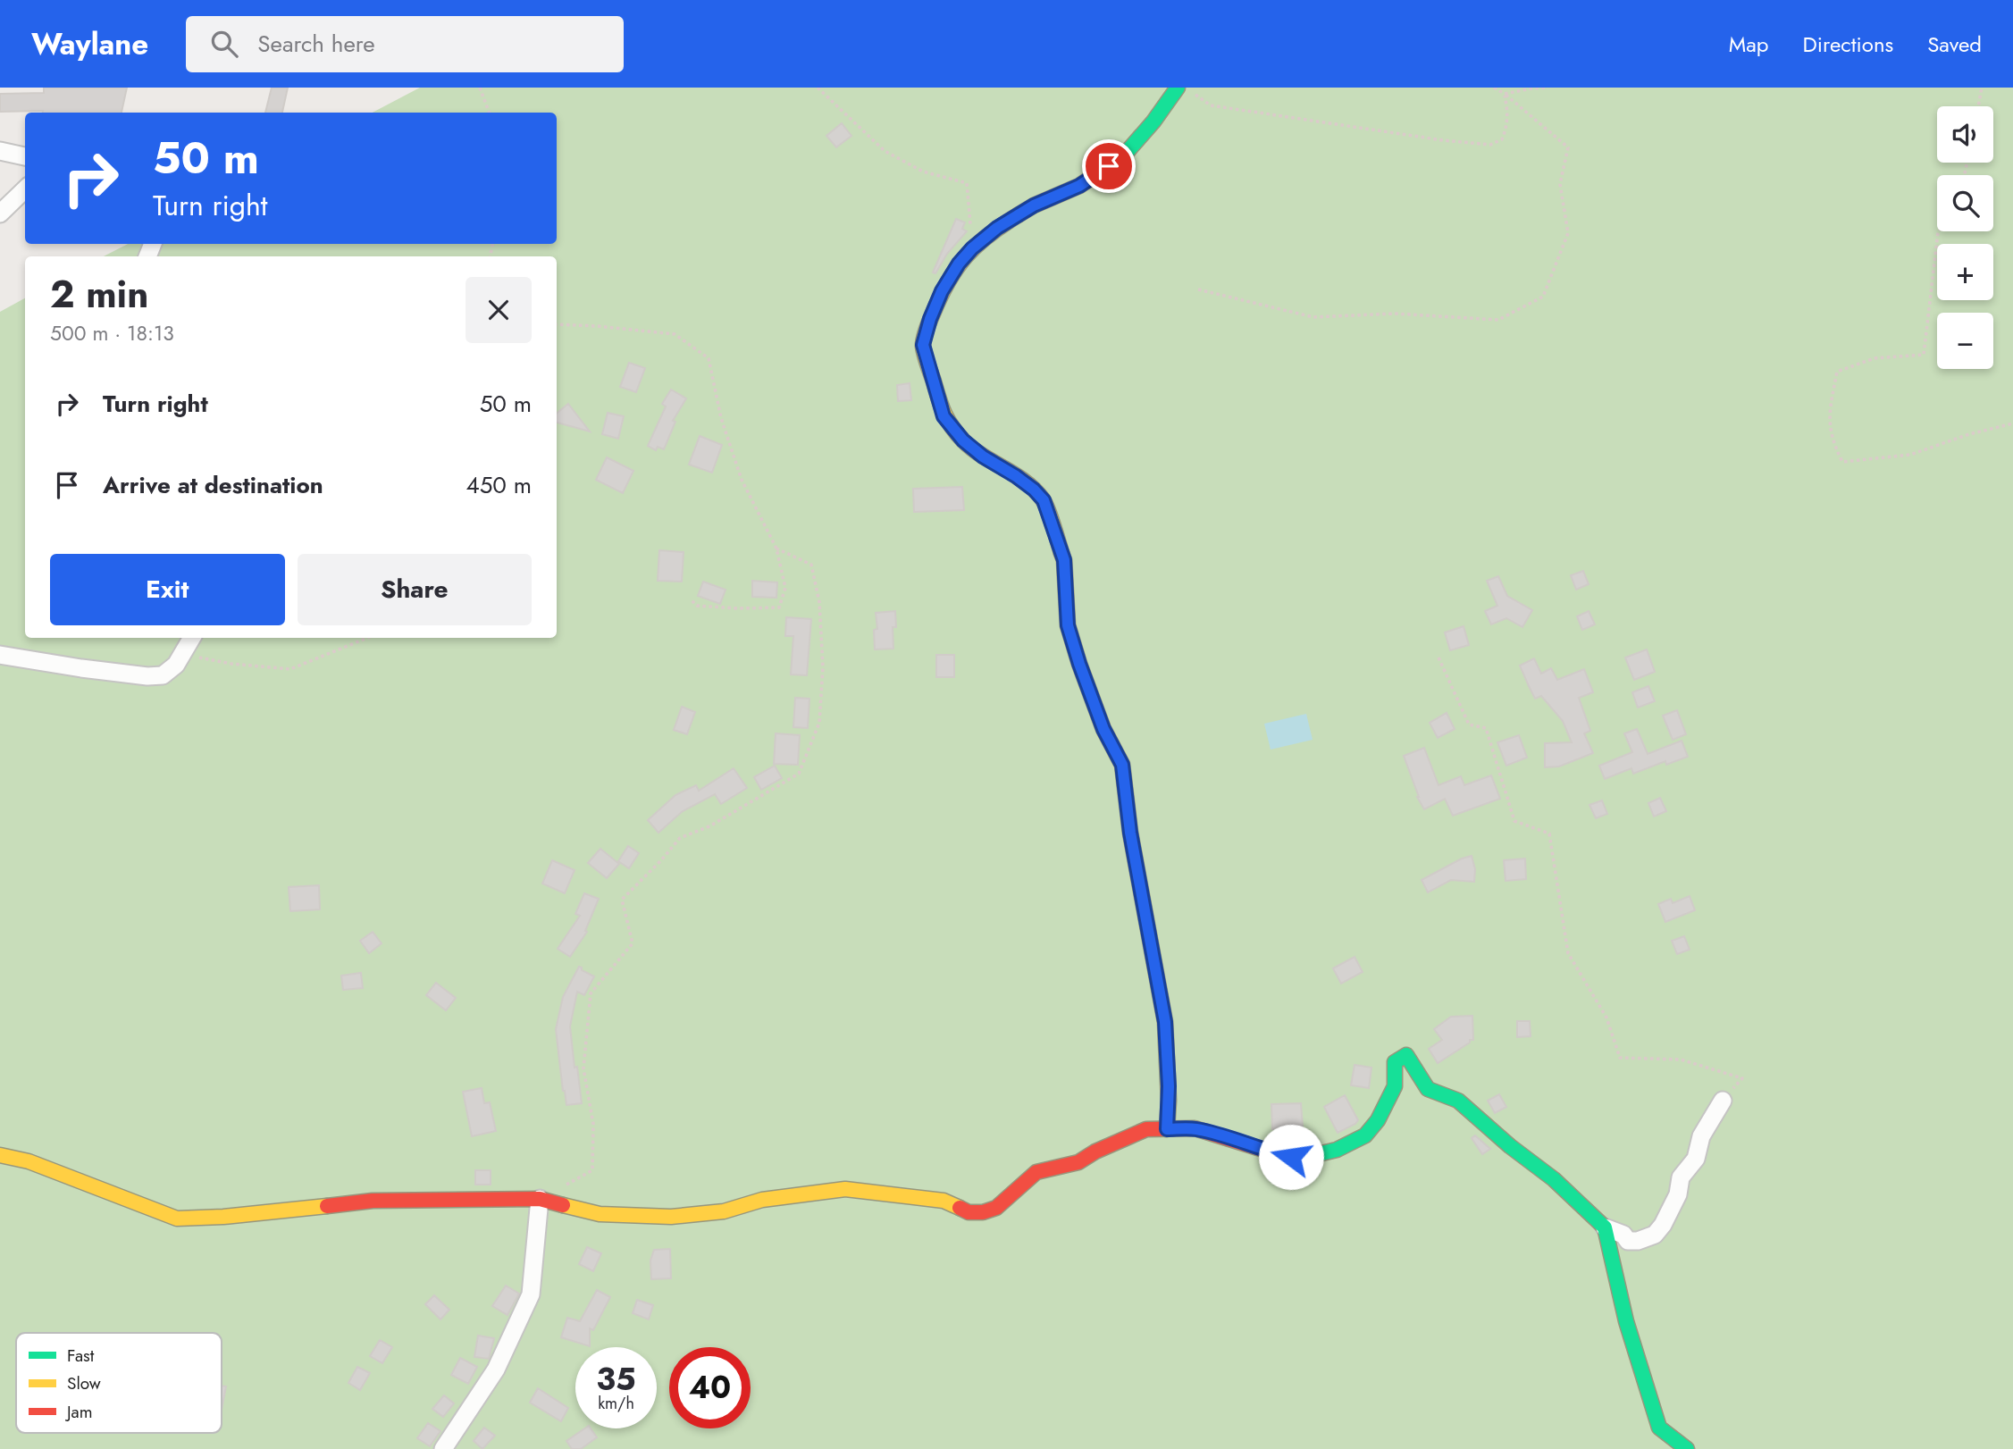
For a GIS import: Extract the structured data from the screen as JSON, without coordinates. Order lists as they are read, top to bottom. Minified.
{"legend":["Fast","Slow","Jam"],"page":{"header":"Waylane","search":"Search here","nav":["Map","Directions","Saved"],"map_buttons":["+","−"],"turn":["50 m","Turn right"],"heading":["2 min","500 m · 18:13"],"list":[{"name":"Turn right","value":"50 m"},{"name":"Arrive at destination","value":"450 m"}],"buttons":["Exit","Share"],"speed":"35 km/h","limit":"40"}}
